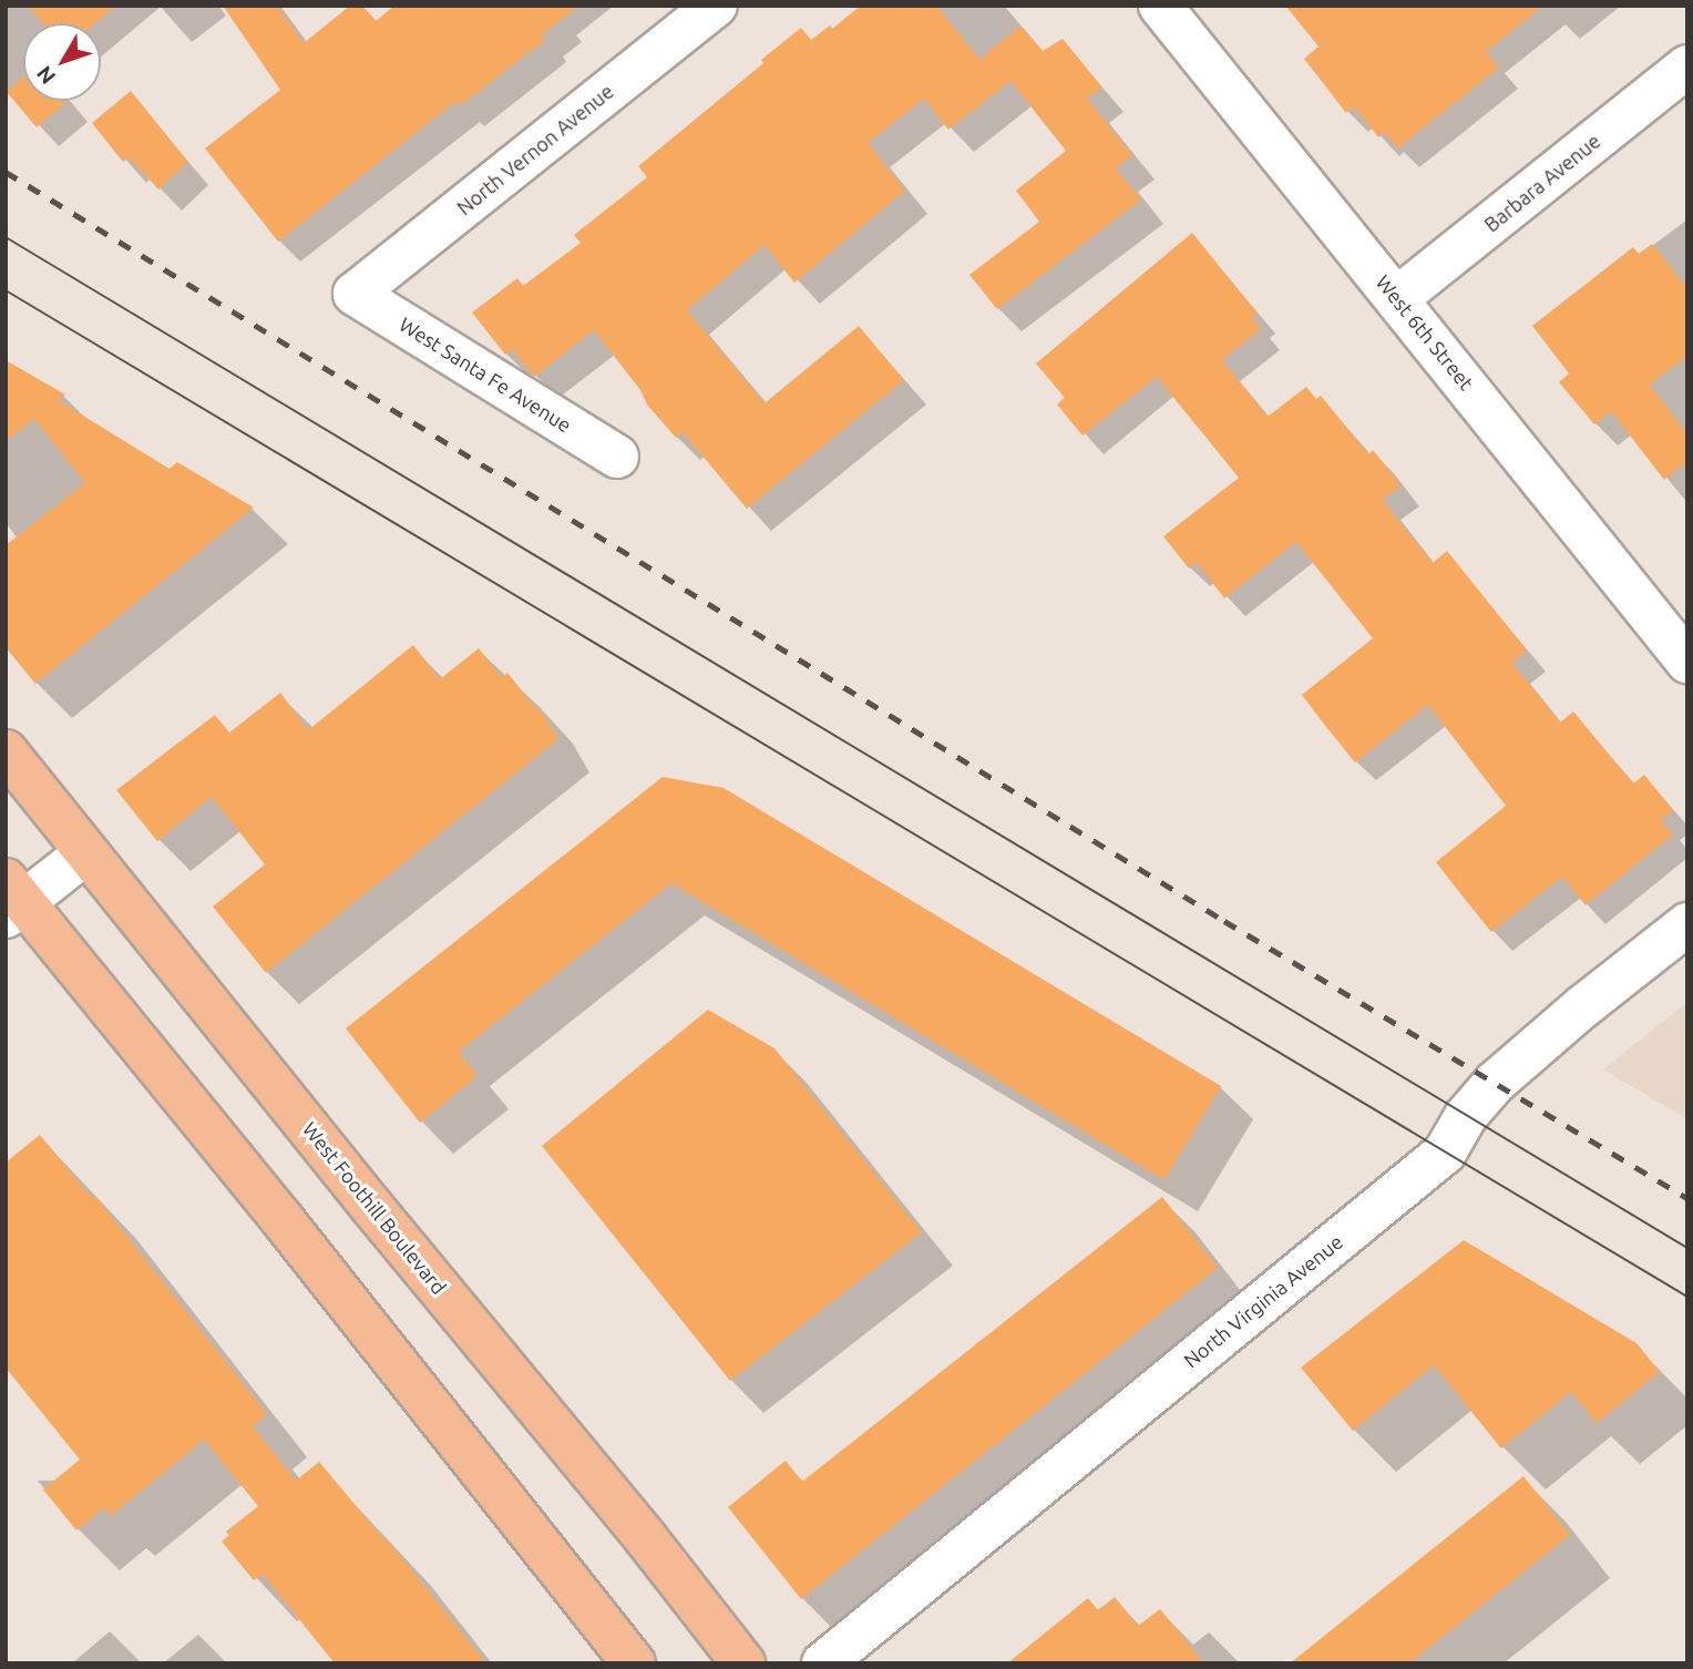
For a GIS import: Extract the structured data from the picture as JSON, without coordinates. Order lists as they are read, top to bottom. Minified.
{"streets":{"main road":["West Foothill Boulevard"],"street":["North Vernon Avenue","Barbara Avenue","West 6th Street","West Santa Fe Avenue","North Virginia Avenue"]},"crossings":[["North Vernon Avenue","West Santa Fe Avenue"],["Barbara Avenue","West 6th Street"]],"north":"bottom left"}
